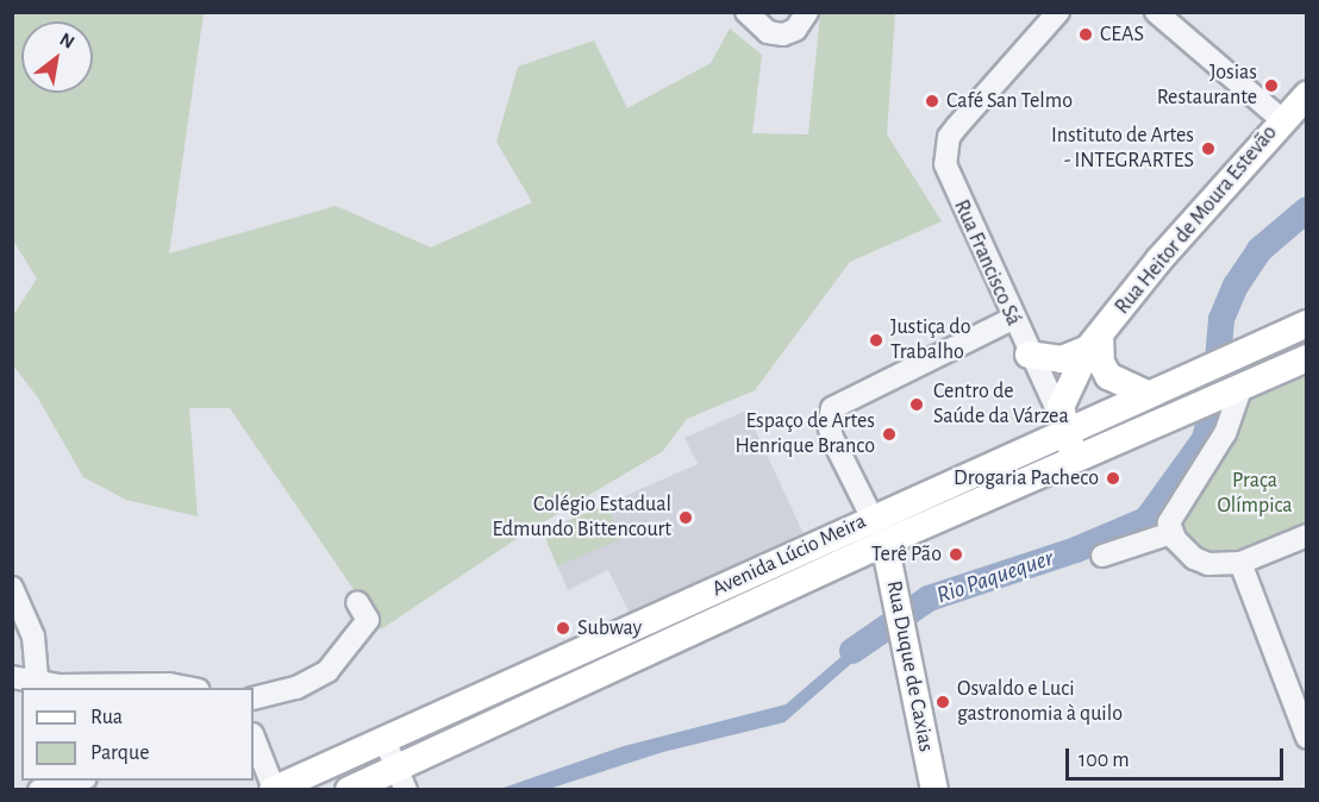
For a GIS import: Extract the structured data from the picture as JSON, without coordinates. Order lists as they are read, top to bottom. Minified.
{"streets":{"main road":["Rua Heitor de Moura Estevão","Rua Francisco Sá","Avenida Lúcio Meira","Rua Duque de Caxias"]},"crossings":[["Rua Heitor de Moura Estevão","Rua Francisco Sá"],["Rua Heitor de Moura Estevão","Avenida Lúcio Meira"],["Rua Francisco Sá","Avenida Lúcio Meira"],["Avenida Lúcio Meira","Rua Duque de Caxias"]],"water":["Rio Paquequer"],"parks":["Praça Olímpica"],"places":["CEAS","Josias Restaurante","Café San Telmo","Instituto de Artes - INTEGRARTES","Justiça do Trabalho","Centro de Saúde da Várzea","Espaço de Artes Henrique Branco","Drogaria Pacheco","Colégio Estadual Edmundo Bittencourt","Terê Pão","Subway","Osvaldo e Luci gastronomia à quilo"],"legend":["Rua","Parque"],"scale_bar":"100 m","north":"top right"}
